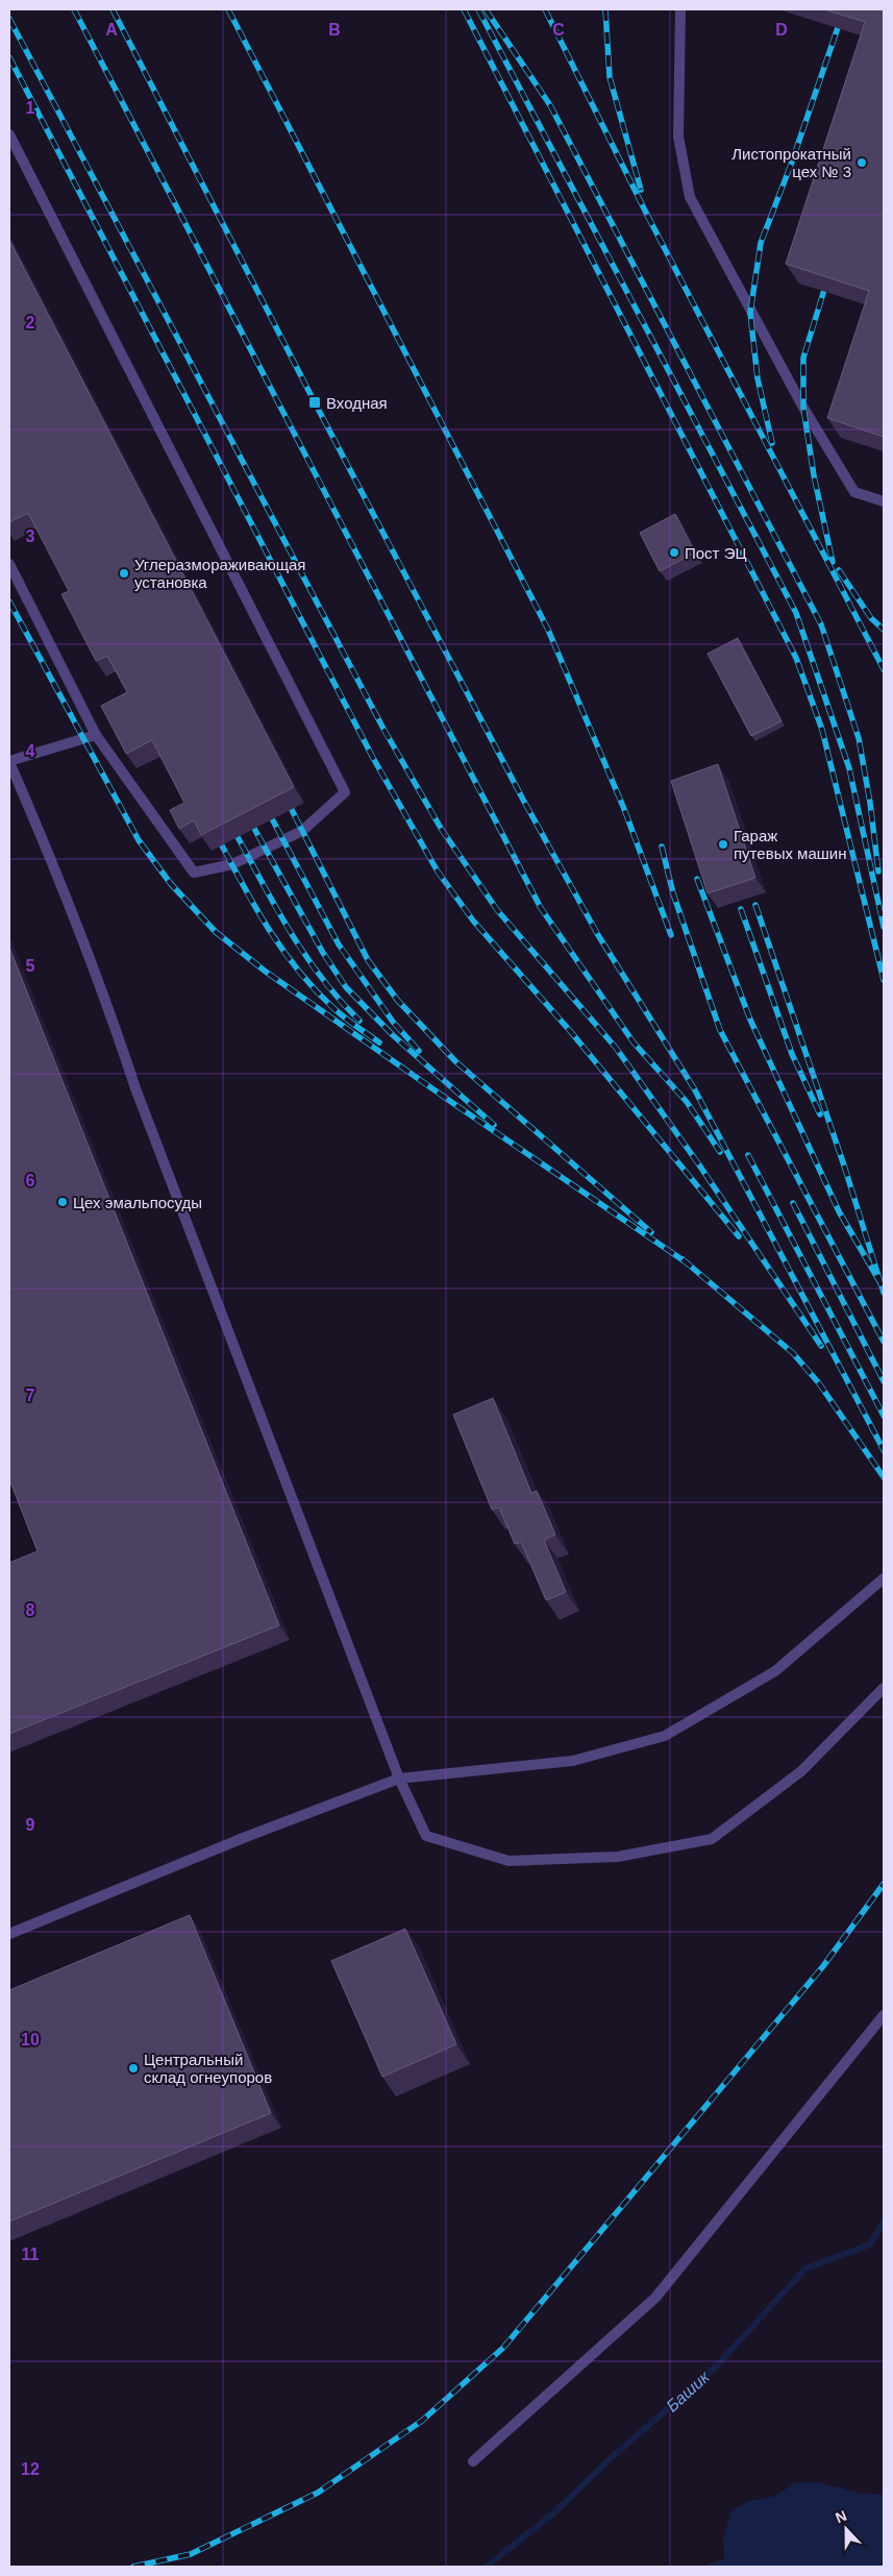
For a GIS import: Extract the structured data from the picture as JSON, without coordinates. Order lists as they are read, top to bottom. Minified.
{"water":["Башик"],"places":{"other":["Листопрокатный цех № 3","Поcт ЭЦ","Углеразмораживающая установка","Гараж путевых машин","Цех эмальпосуды","Центральный склад огнеупоров"],"transit":["Входная"]},"north":"top","grid":{"columns":["A","B","C","D"],"rows":["1","2","3","4","5","6","7","8","9","10","11","12"]}}
